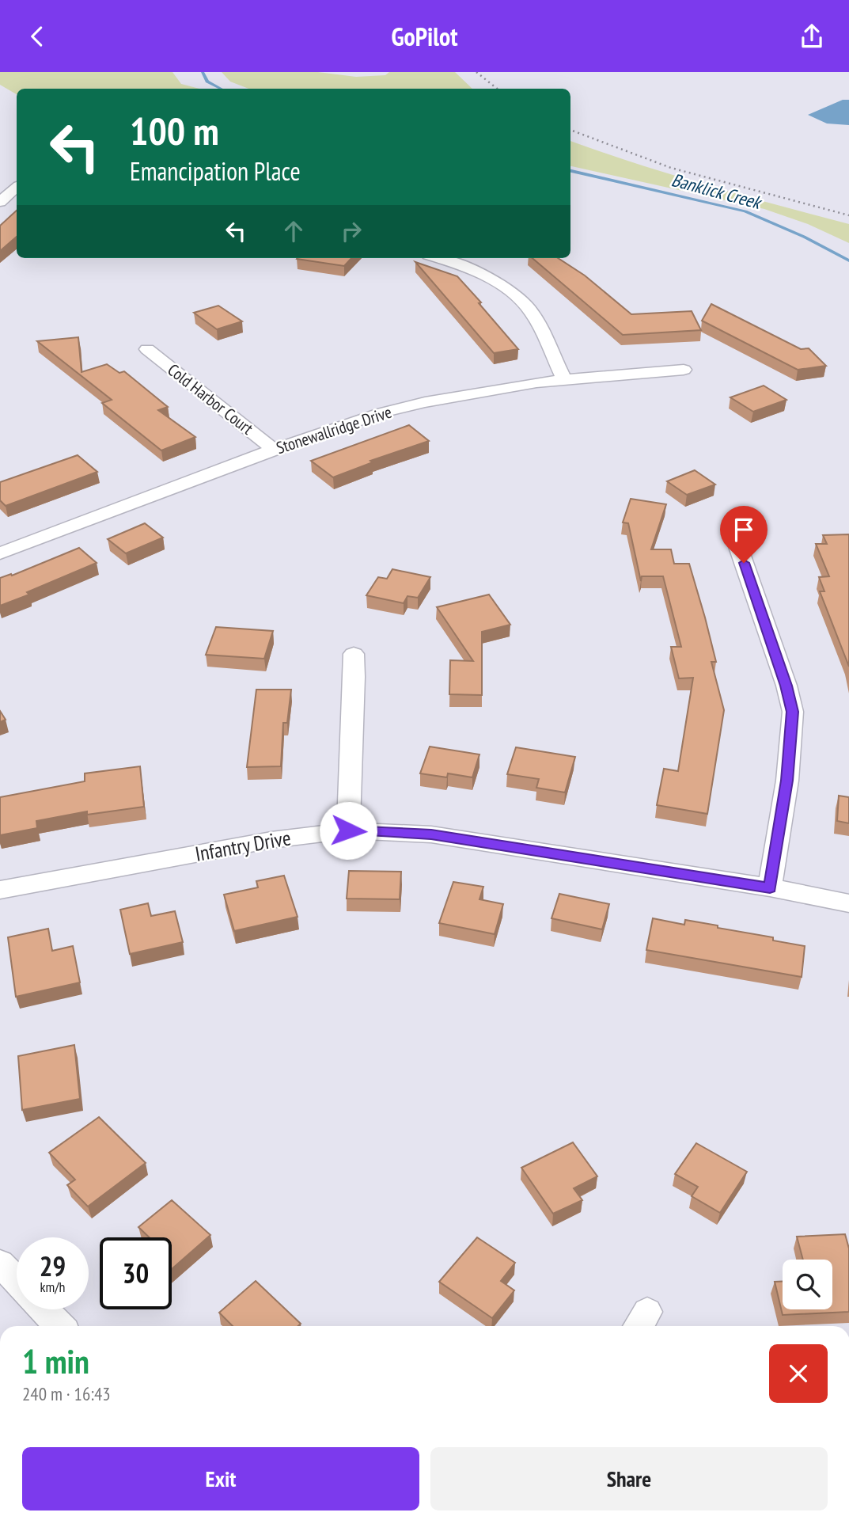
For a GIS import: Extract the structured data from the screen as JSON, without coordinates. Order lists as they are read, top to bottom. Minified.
{"streets":{"street":["Cold Harbor Court","Stonewallridge Drive","Infantry Drive"]},"crossings":[["Cold Harbor Court","Stonewallridge Drive"]],"water":["Banklick Creek"],"page":{"header":"GoPilot","turn":["100 m","Emancipation Place"],"speed":"29 km/h","limit":"30","heading":["1 min","240 m · 16:43"],"buttons":["Exit","Share"]}}
